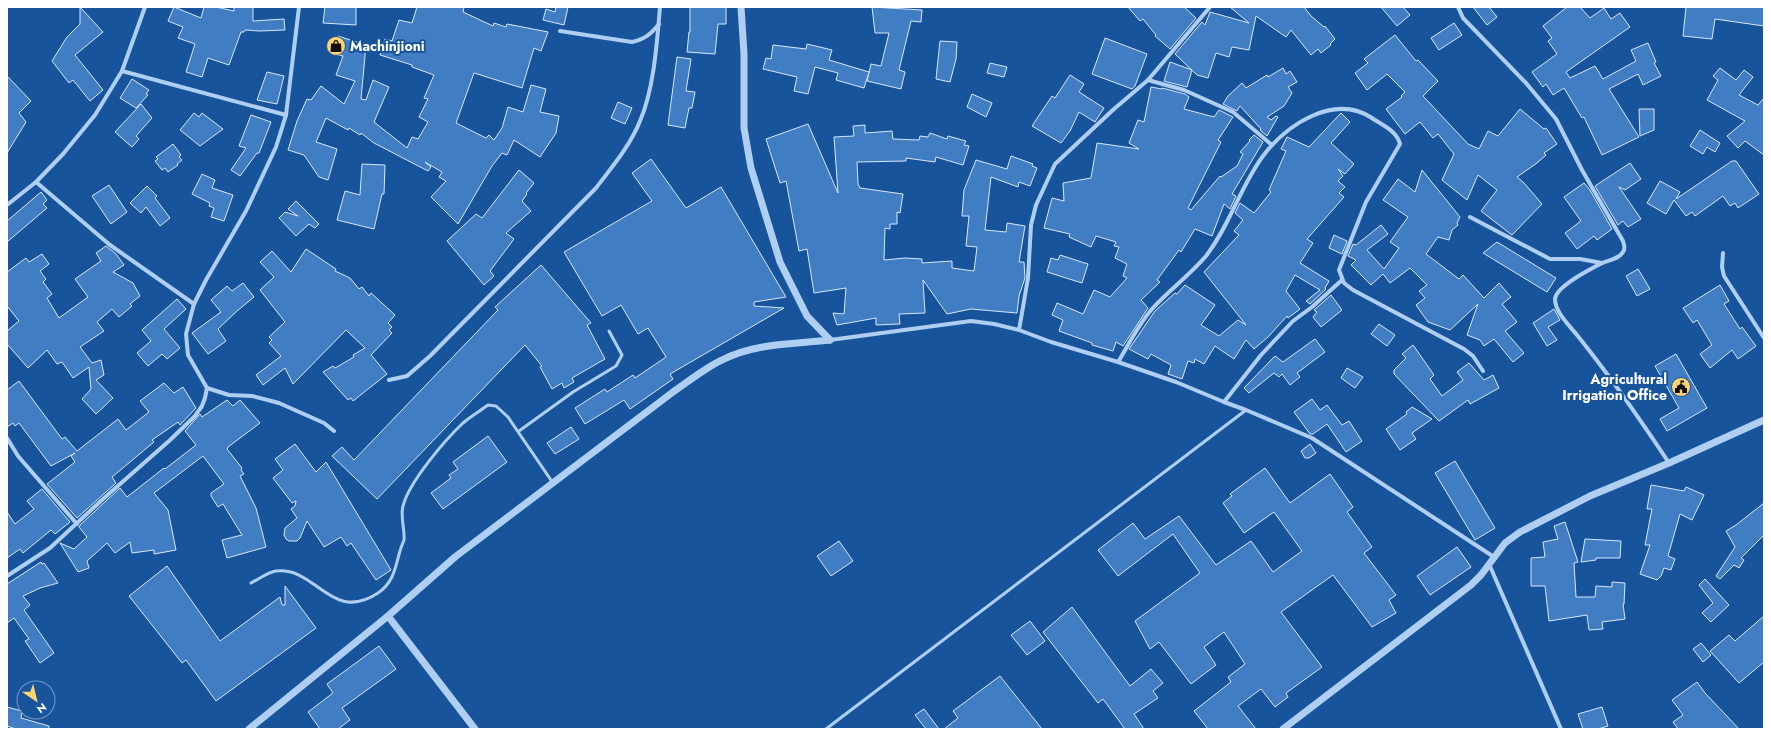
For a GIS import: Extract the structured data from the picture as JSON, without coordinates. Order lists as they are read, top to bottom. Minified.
{"places":{"shop":["Machinjioni"],"public building":["Agricultural Irrigation Office"]},"north":"bottom right"}
